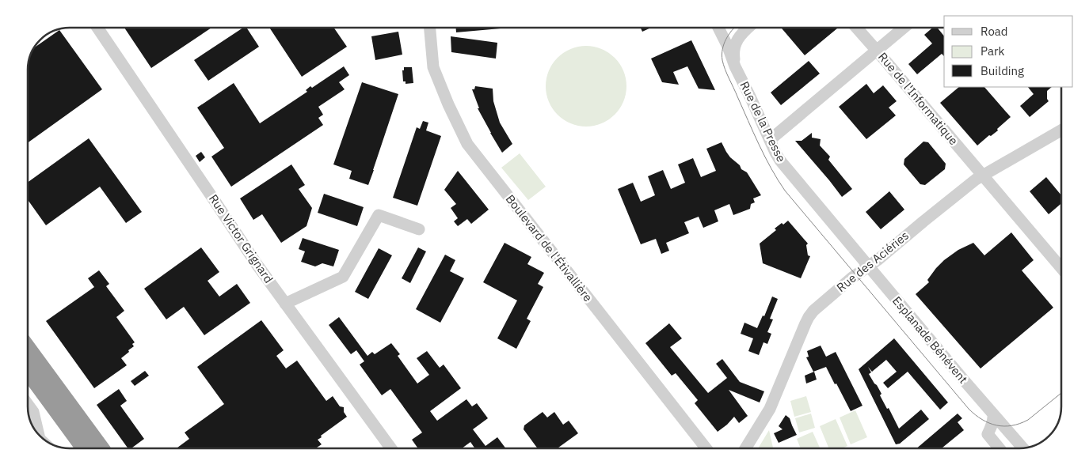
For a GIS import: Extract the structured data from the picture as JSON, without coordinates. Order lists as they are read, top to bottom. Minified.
{"streets":{"street":["Rue de l'Informatique","Rue de la Presse","Rue Victor Grignard","Boulevard de l'Étivallière","Rue des Aciéries","Esplanade Bénévent"]},"crossings":[["Rue de l'Informatique","Rue des Aciéries"],["Rue de la Presse","Rue des Aciéries"],["Rue de la Presse","Esplanade Bénévent"],["Rue des Aciéries","Esplanade Bénévent"]],"legend":["Road","Park","Building"]}
